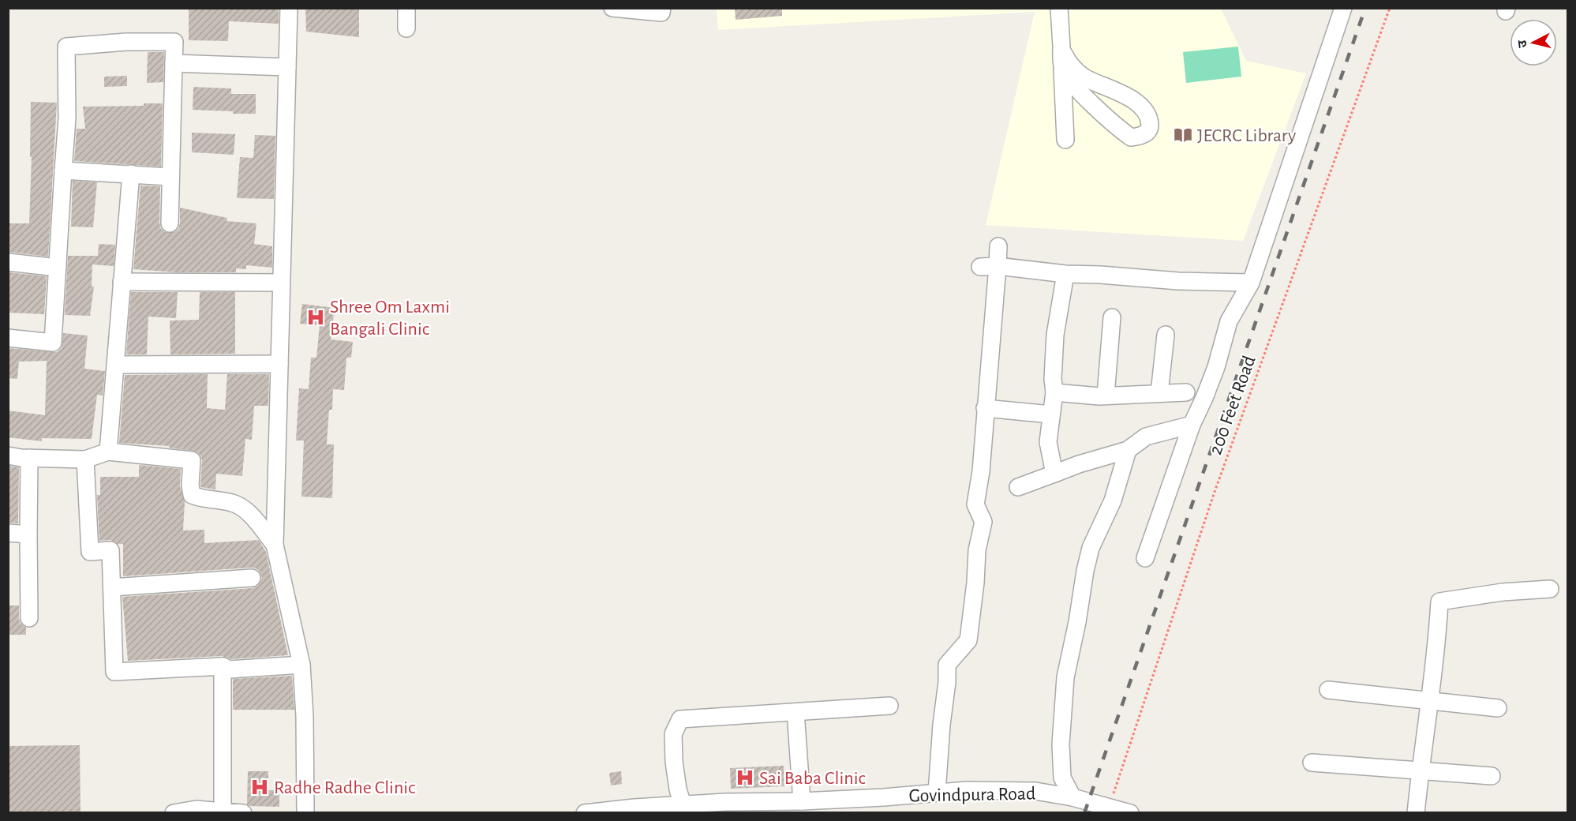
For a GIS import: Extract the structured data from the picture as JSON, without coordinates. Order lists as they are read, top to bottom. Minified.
{"streets":{"street":["Govindpura Road"],"path":["200 Feet Road"]},"crossings":[["200 Feet Road","Govindpura Road"]],"places":{"library":["JECRC Library"],"hospital":["Shree Om Laxmi Bangali Clinic","Sai Baba Clinic","Radhe Radhe Clinic"]},"north":"left"}
